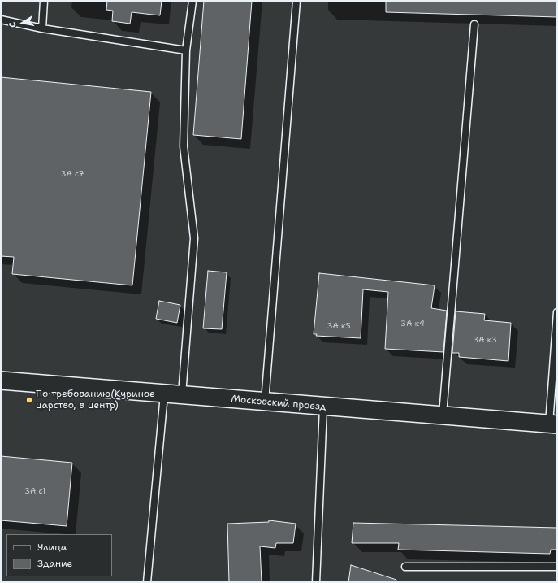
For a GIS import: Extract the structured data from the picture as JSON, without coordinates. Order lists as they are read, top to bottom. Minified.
{"streets":{"street":["Московский проезд"]},"places":["По требованию(Куриное царство, в центр)"],"house_numbers":["3А с7","3А к4","3А к5","3А к3","3А с1"],"legend":["Улица","Здание"],"north":"left"}
